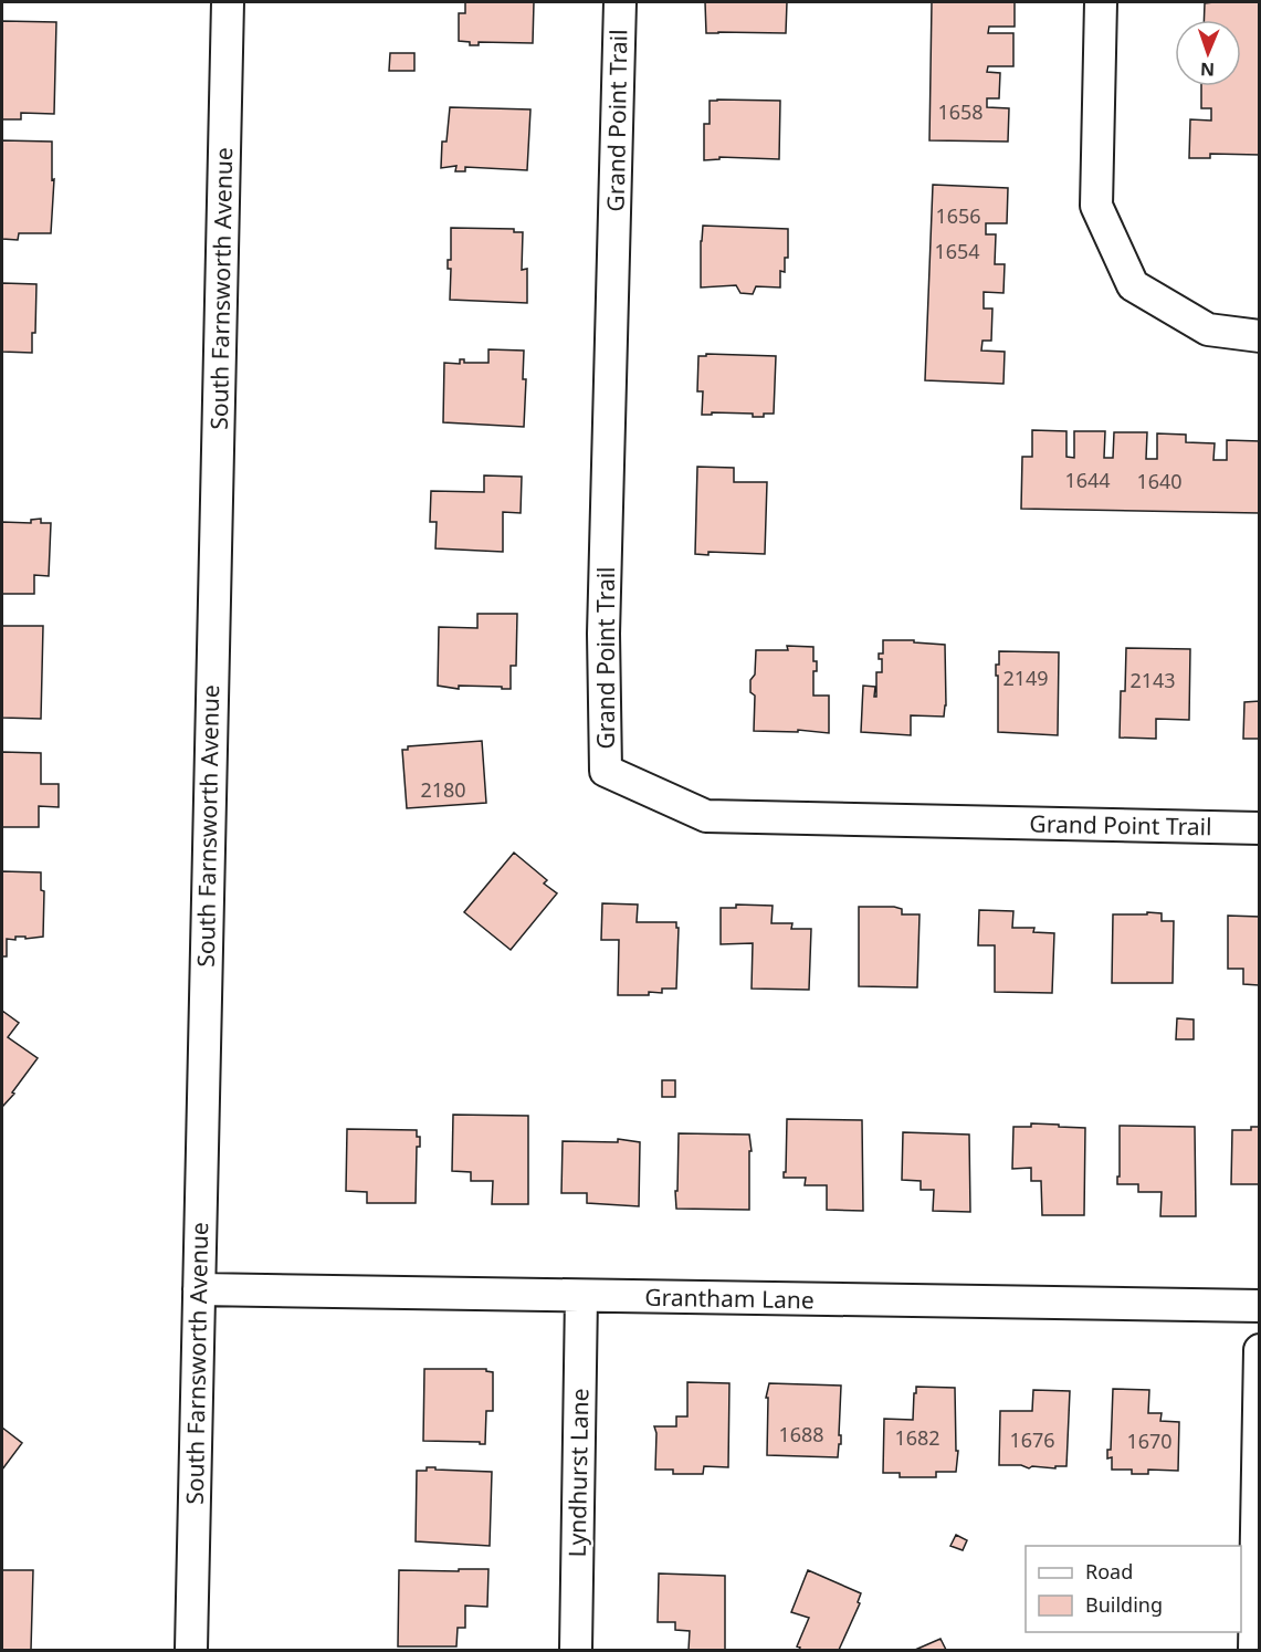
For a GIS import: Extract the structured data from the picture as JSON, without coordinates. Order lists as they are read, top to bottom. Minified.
{"streets":{"street":["Grand Point Trail","South Farnsworth Avenue","Grantham Lane","Lyndhurst Lane"]},"crossings":[["South Farnsworth Avenue","Grantham Lane"],["Grantham Lane","Lyndhurst Lane"]],"house_numbers":["1658","1656","1654","1644","1640","2149","2143","2180","1688","1682","1676","1670"],"legend":["Road","Building"],"north":"bottom"}
